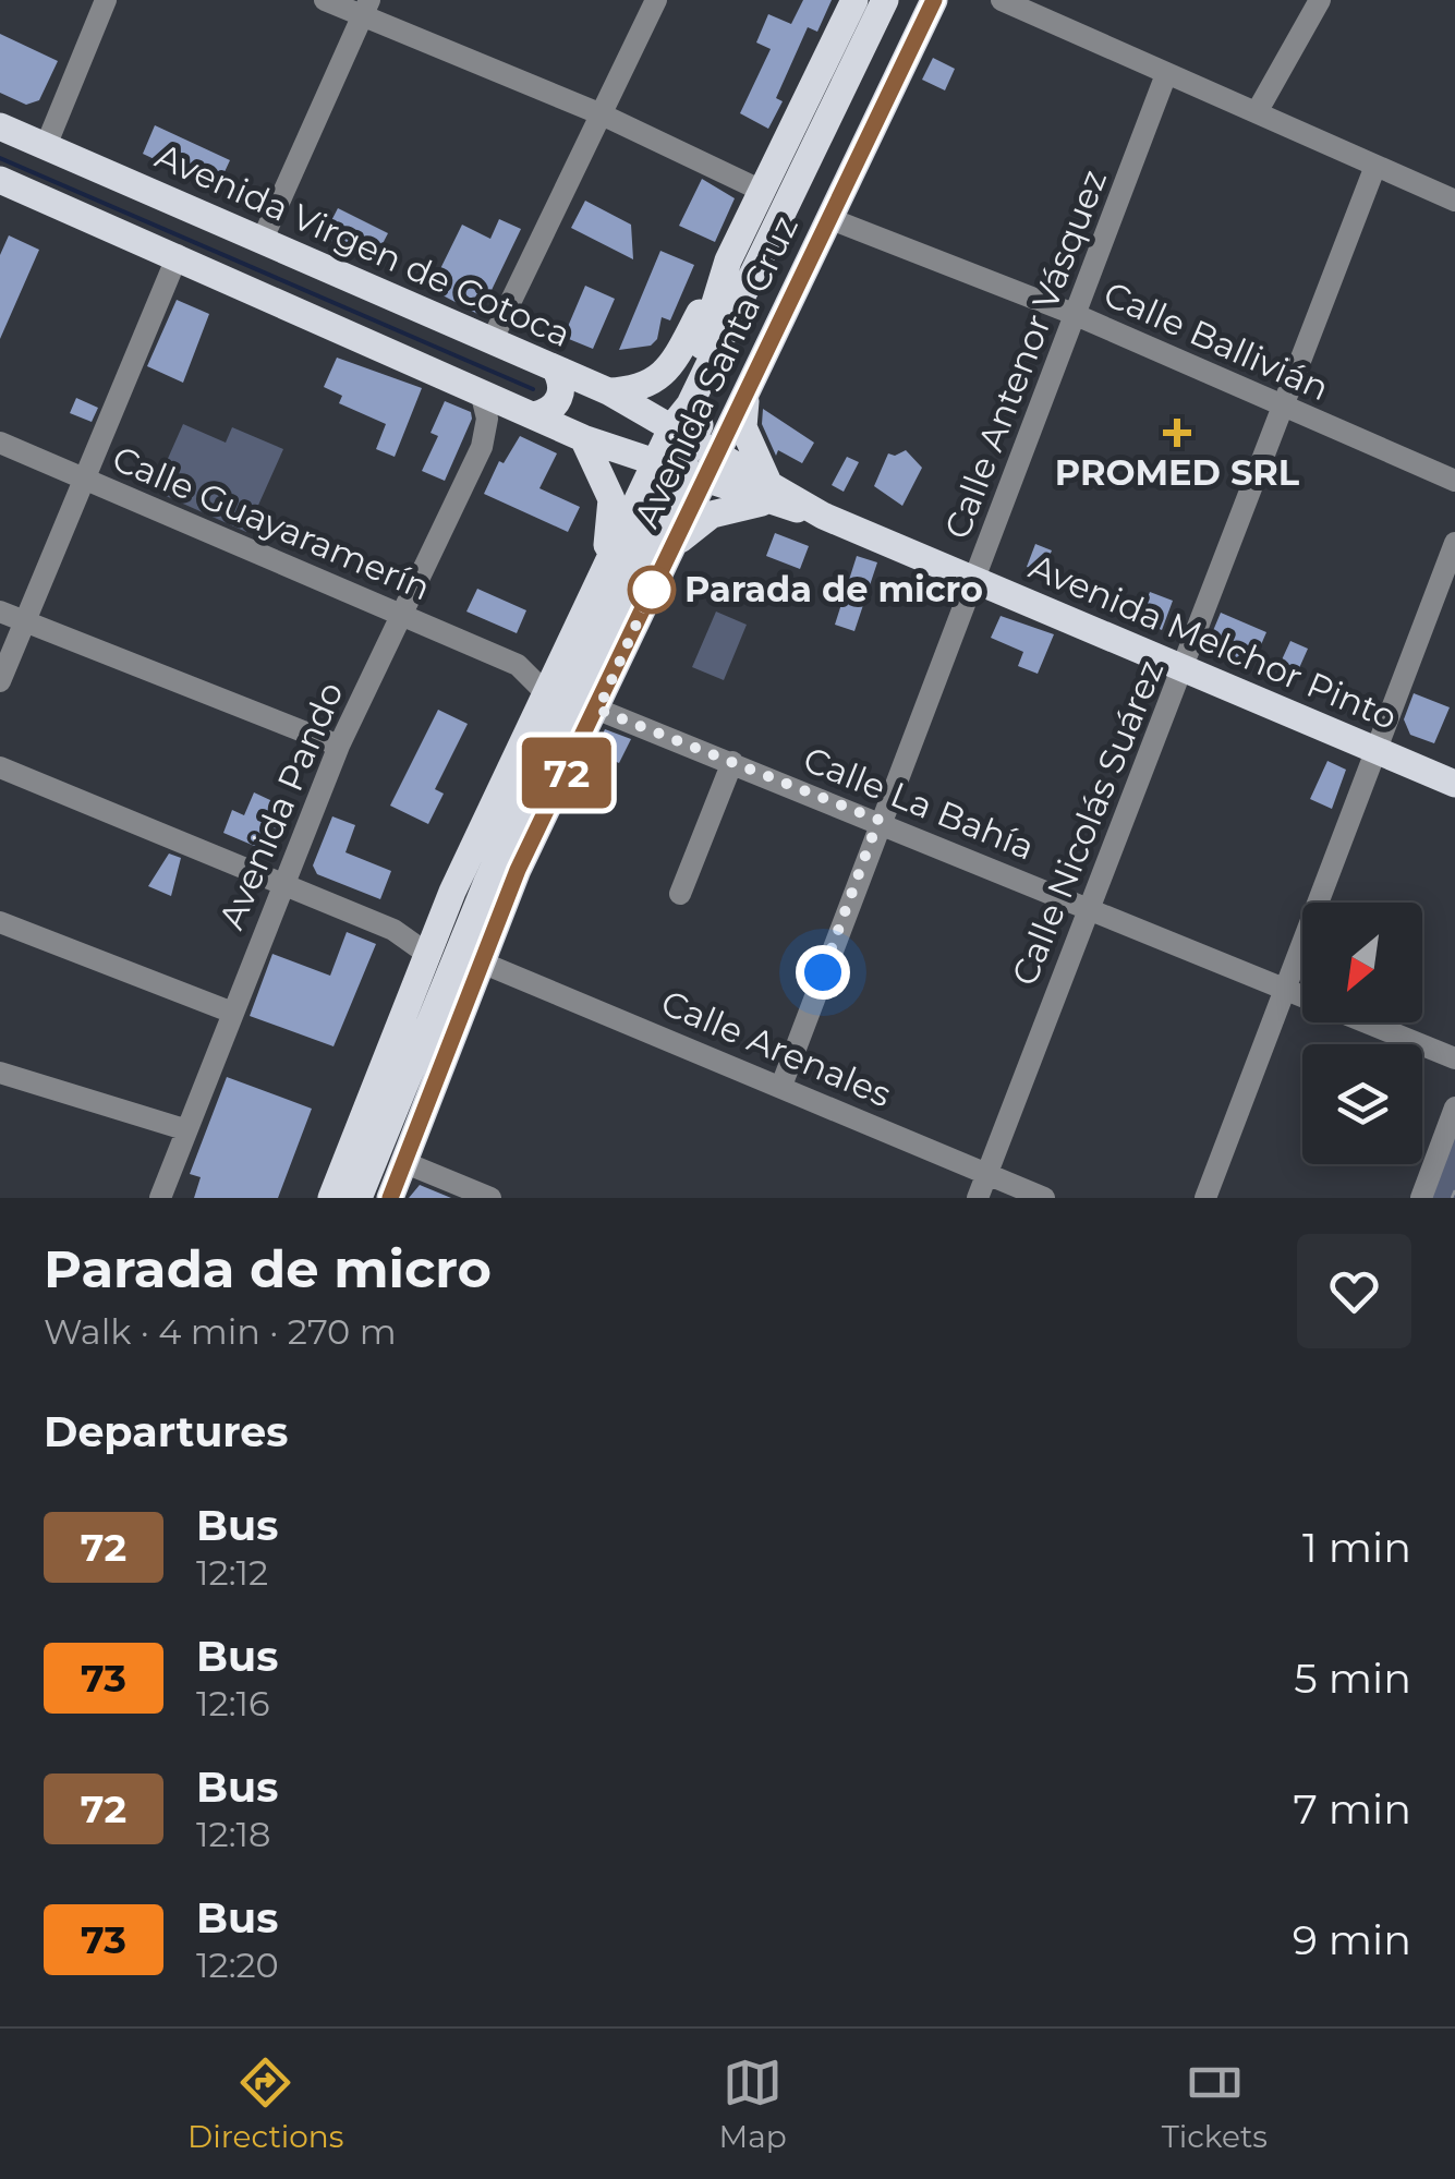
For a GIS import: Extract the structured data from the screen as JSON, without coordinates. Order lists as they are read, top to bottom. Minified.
{"streets":{"main road":["Avenida Virgen de Cotoca","Avenida Santa Cruz","Avenida Melchor Pinto"],"street":["Calle Ballivián","Calle Antenor Vásquez","Calle Guayaramerín","Calle La Bahía","Avenida Pando","Calle Nicolás Suárez","Calle Arenales"]},"crossings":[["Avenida Virgen de Cotoca","Avenida Santa Cruz"],["Avenida Virgen de Cotoca","Avenida Melchor Pinto"],["Calle Ballivián","Calle Antenor Vásquez"],["Calle Ballivián","Avenida Santa Cruz"],["Calle Ballivián","Calle Nicolás Suárez"],["Calle Antenor Vásquez","Avenida Melchor Pinto"],["Calle Antenor Vásquez","Calle La Bahía"],["Calle Antenor Vásquez","Calle Arenales"],["Avenida Santa Cruz","Calle Guayaramerín"],["Avenida Santa Cruz","Avenida Melchor Pinto"],["Avenida Santa Cruz","Calle La Bahía"],["Avenida Santa Cruz","Calle Arenales"],["Calle Guayaramerín","Avenida Pando"],["Avenida Melchor Pinto","Calle Nicolás Suárez"],["Calle La Bahía","Calle Nicolás Suárez"],["Calle Nicolás Suárez","Calle Arenales"]],"places":{"health":["PROMED SRL"],"other":["Parada de micro"]},"lines":["bus line 72"],"north":"bottom left","page":{"on_map":"72","heading":[["Parada de micro","Walk · 4 min · 270 m"],"Departures"],"list":[{"mark":"72","name":"Bus","note":"12:12","value":"1 min"},{"mark":"73","name":"Bus","note":"12:16","value":"5 min"},{"mark":"72","name":"Bus","note":"12:18","value":"7 min"},{"mark":"73","name":"Bus","note":"12:20","value":"9 min"}],"tabs":["Directions","Map","Tickets"]}}
